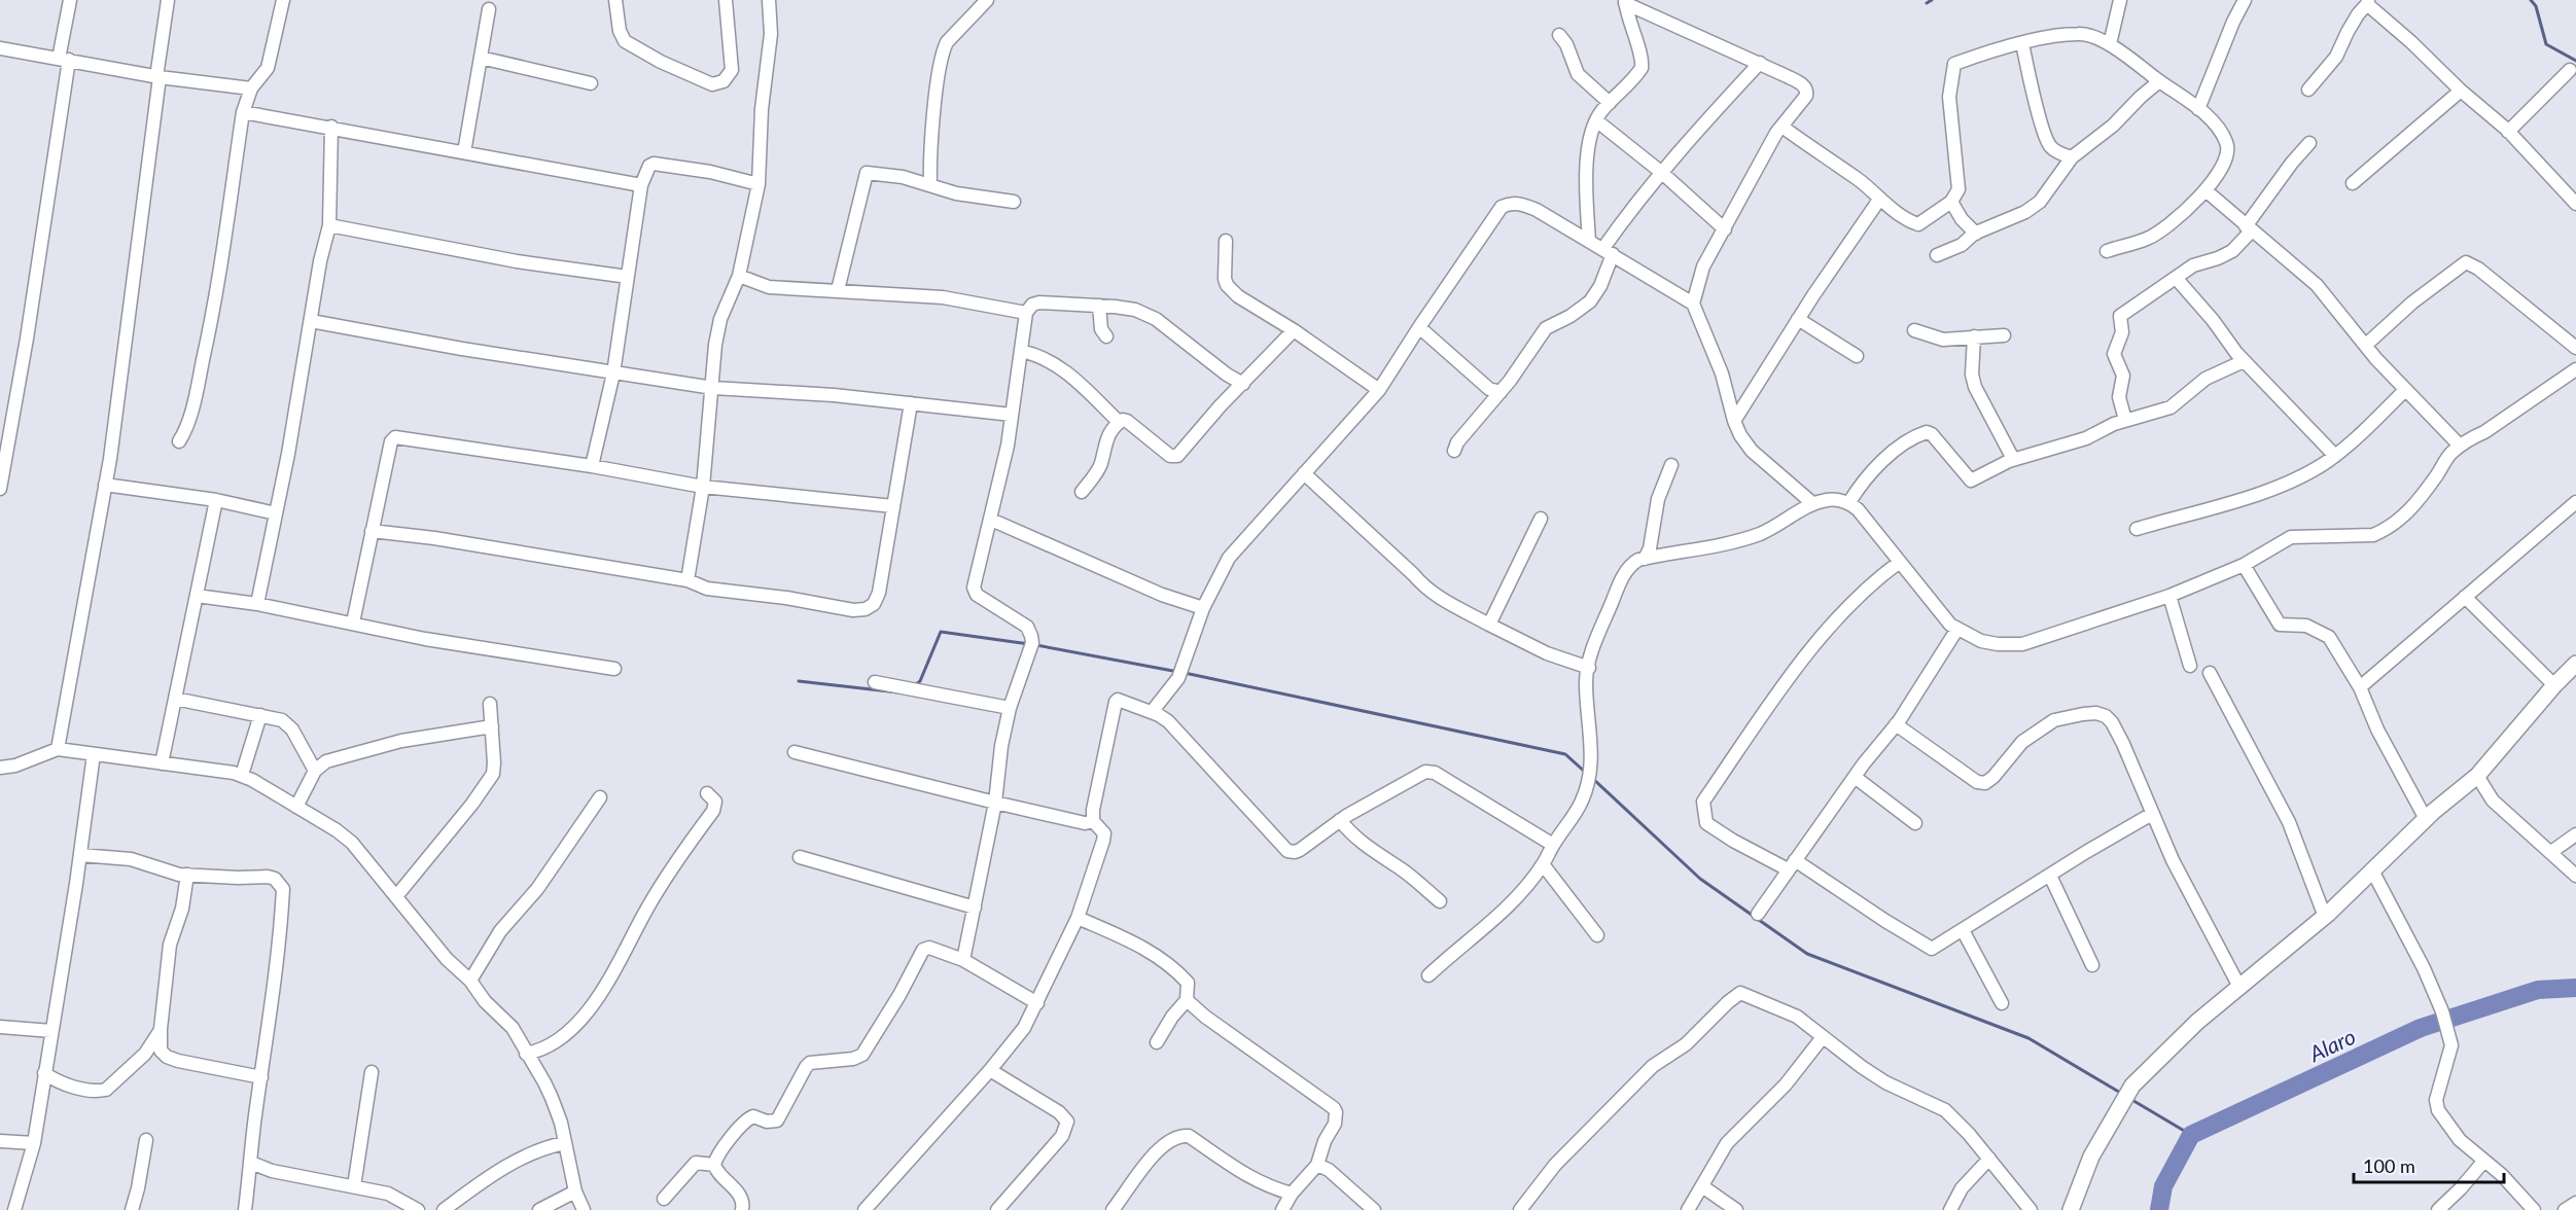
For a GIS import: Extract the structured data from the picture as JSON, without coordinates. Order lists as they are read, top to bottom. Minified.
{"water":["Alaro"],"scale_bar":"100 m"}
